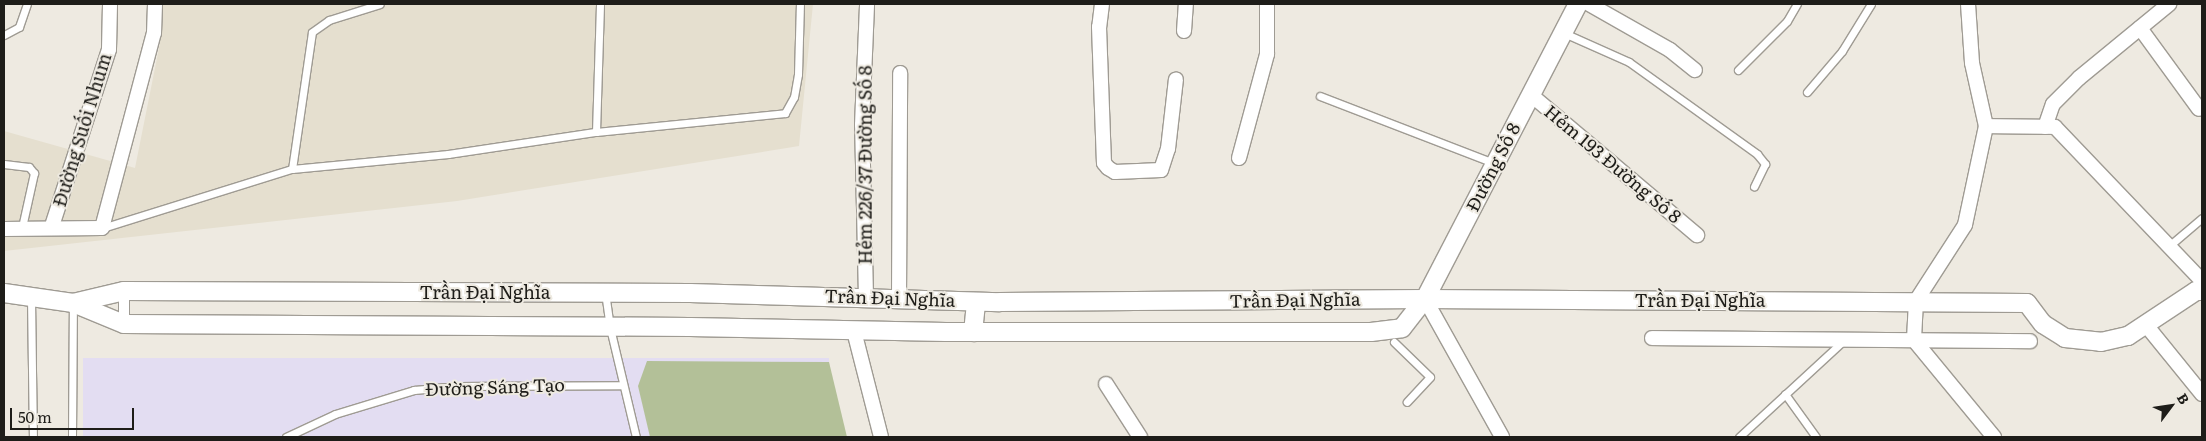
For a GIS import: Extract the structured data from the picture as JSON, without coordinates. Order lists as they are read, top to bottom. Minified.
{"streets":{"street":["Đường Suối Nhum","Hẻm 193 Đường Số 8","Hẻm 226/37 Đường Số 8","Đường Số 8","Trần Đại Nghĩa"],"lane":["Đường Sáng Tạo"]},"crossings":[["Hẻm 193 Đường Số 8","Đường Số 8"],["Hẻm 226/37 Đường Số 8","Trần Đại Nghĩa"],["Đường Số 8","Trần Đại Nghĩa"]],"scale_bar":"50 m","north":"top right"}
